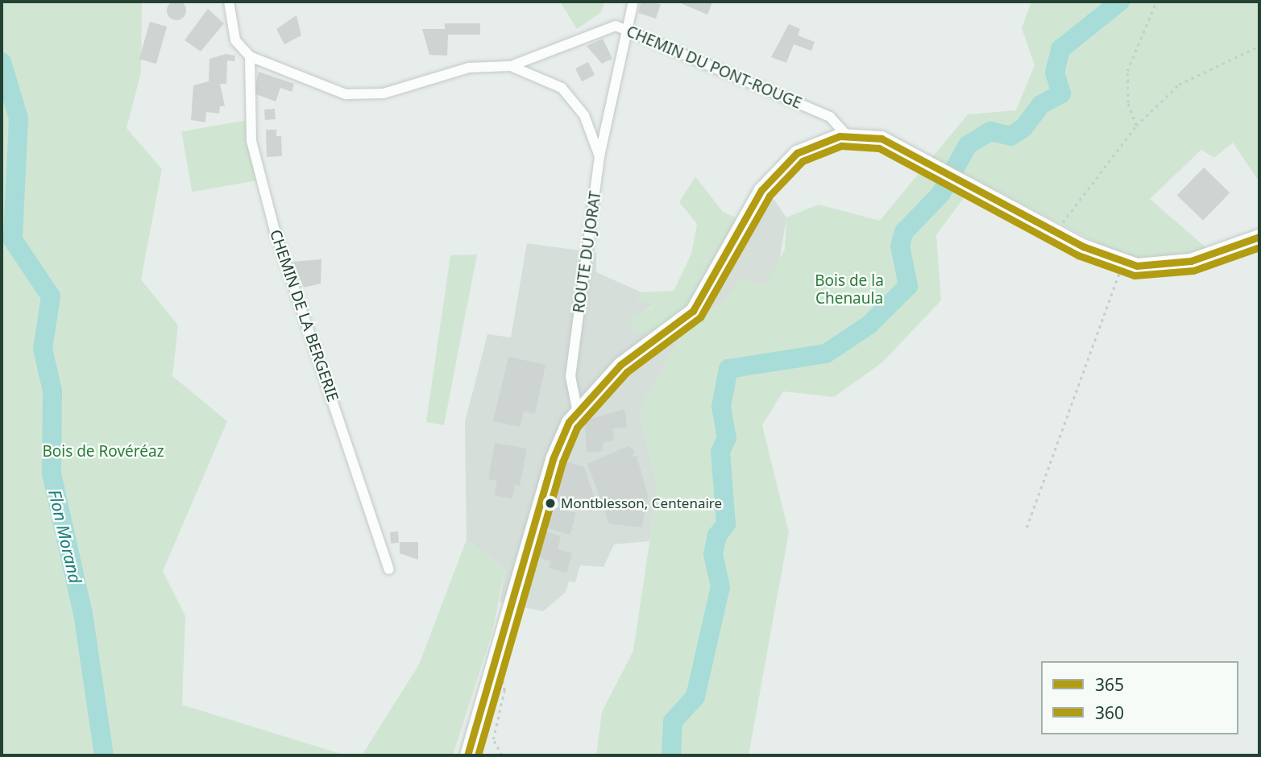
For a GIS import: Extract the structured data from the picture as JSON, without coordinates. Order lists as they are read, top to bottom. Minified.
{"streets":{"street":["CHEMIN DU PONT-ROUGE","ROUTE DU JORAT","CHEMIN DE LA BERGERIE"]},"crossings":[["CHEMIN DU PONT-ROUGE","ROUTE DU JORAT"],["ROUTE DU JORAT","CHEMIN DE LA BERGERIE"]],"water":["Flon Morand"],"parks":["Bois de la Chenaula","Bois de Rovéréaz"],"places":["Montblesson, Centenaire"],"lines":["transit line 365","transit line 360"],"legend":["365","360"]}
